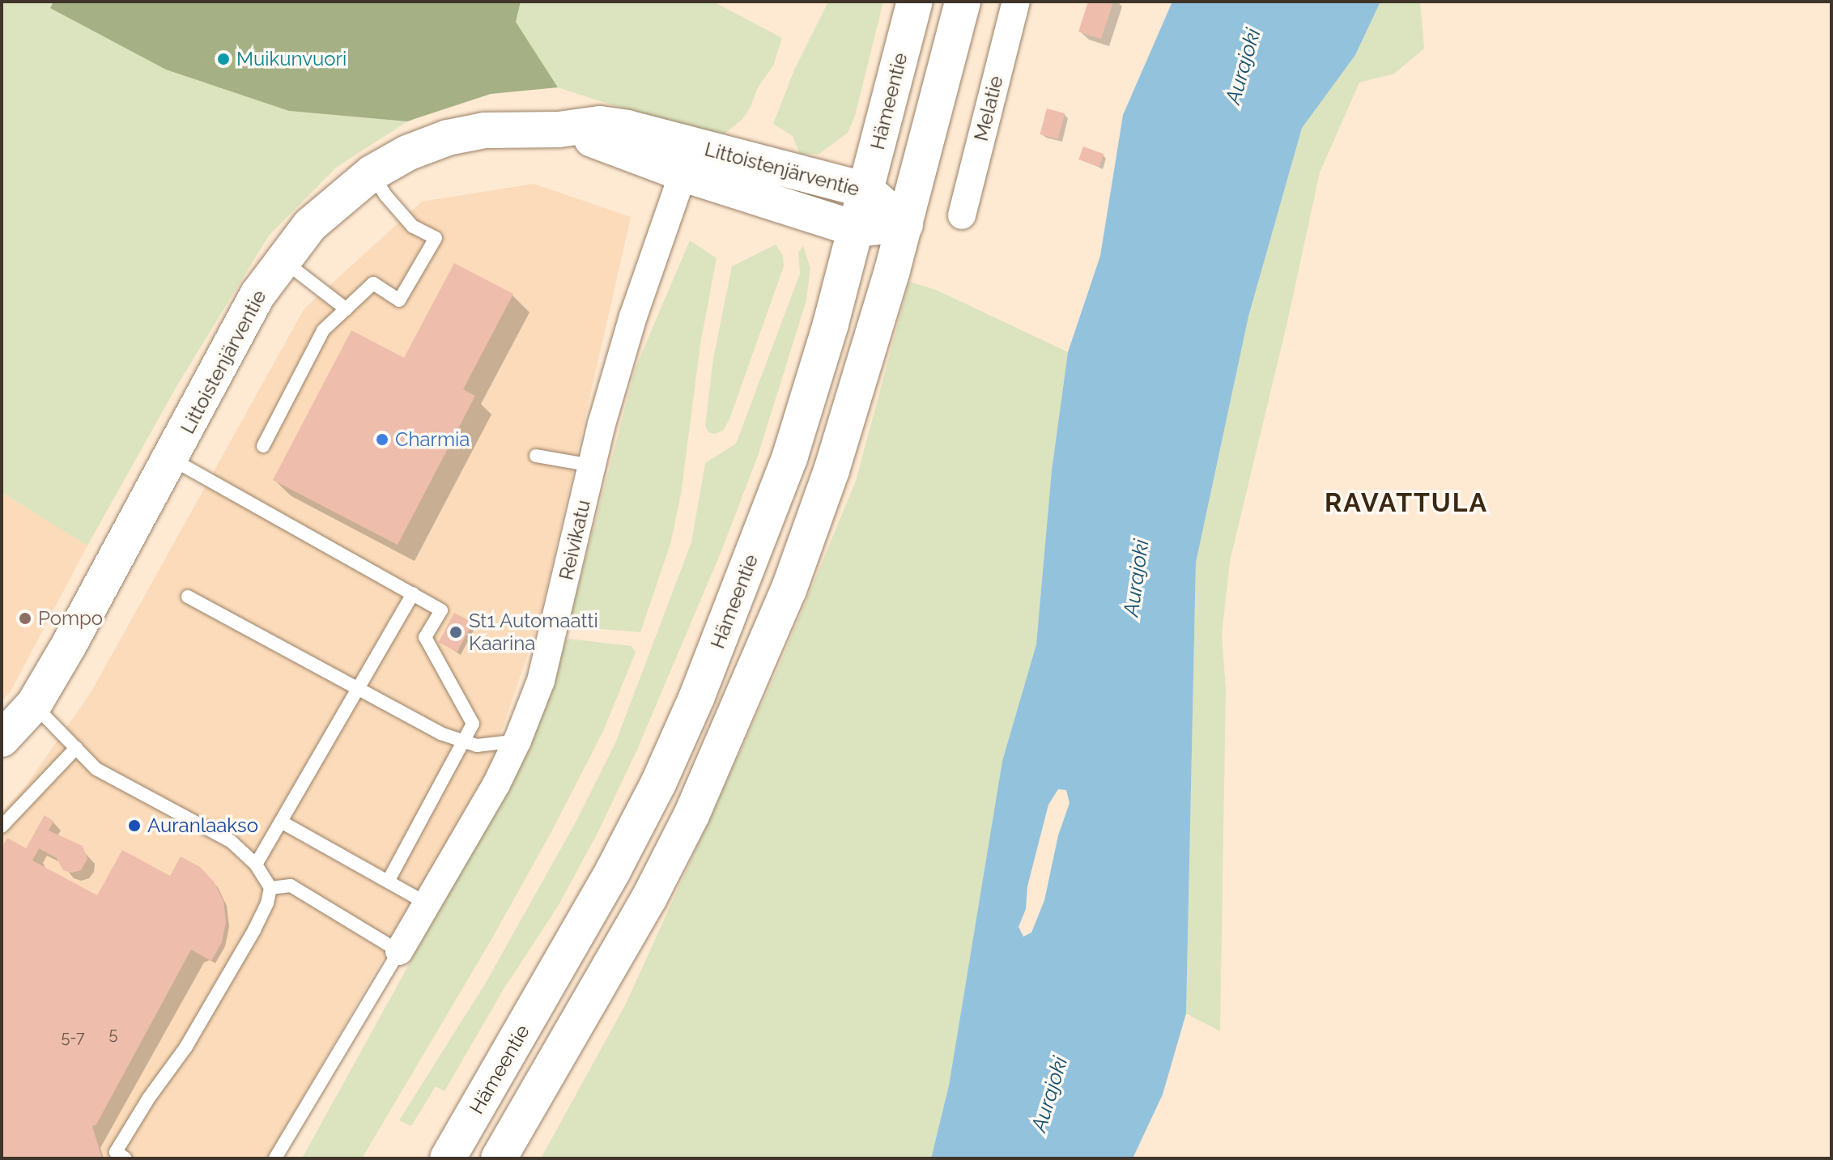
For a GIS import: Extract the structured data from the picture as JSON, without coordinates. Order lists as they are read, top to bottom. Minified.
{"streets":{"main road":["Hämeentie","Littoistenjärventie"],"street":["Melatie","Reivikatu"]},"crossings":[["Hämeentie","Littoistenjärventie"],["Littoistenjärventie","Reivikatu"]],"districts":["RAVATTULA"],"water":["Aurajoki"],"places":["Muikunvuori","Charmia","Pompo","St1 Automaatti Kaarina","Auranlaakso"],"house_numbers":["5","5-7"]}
